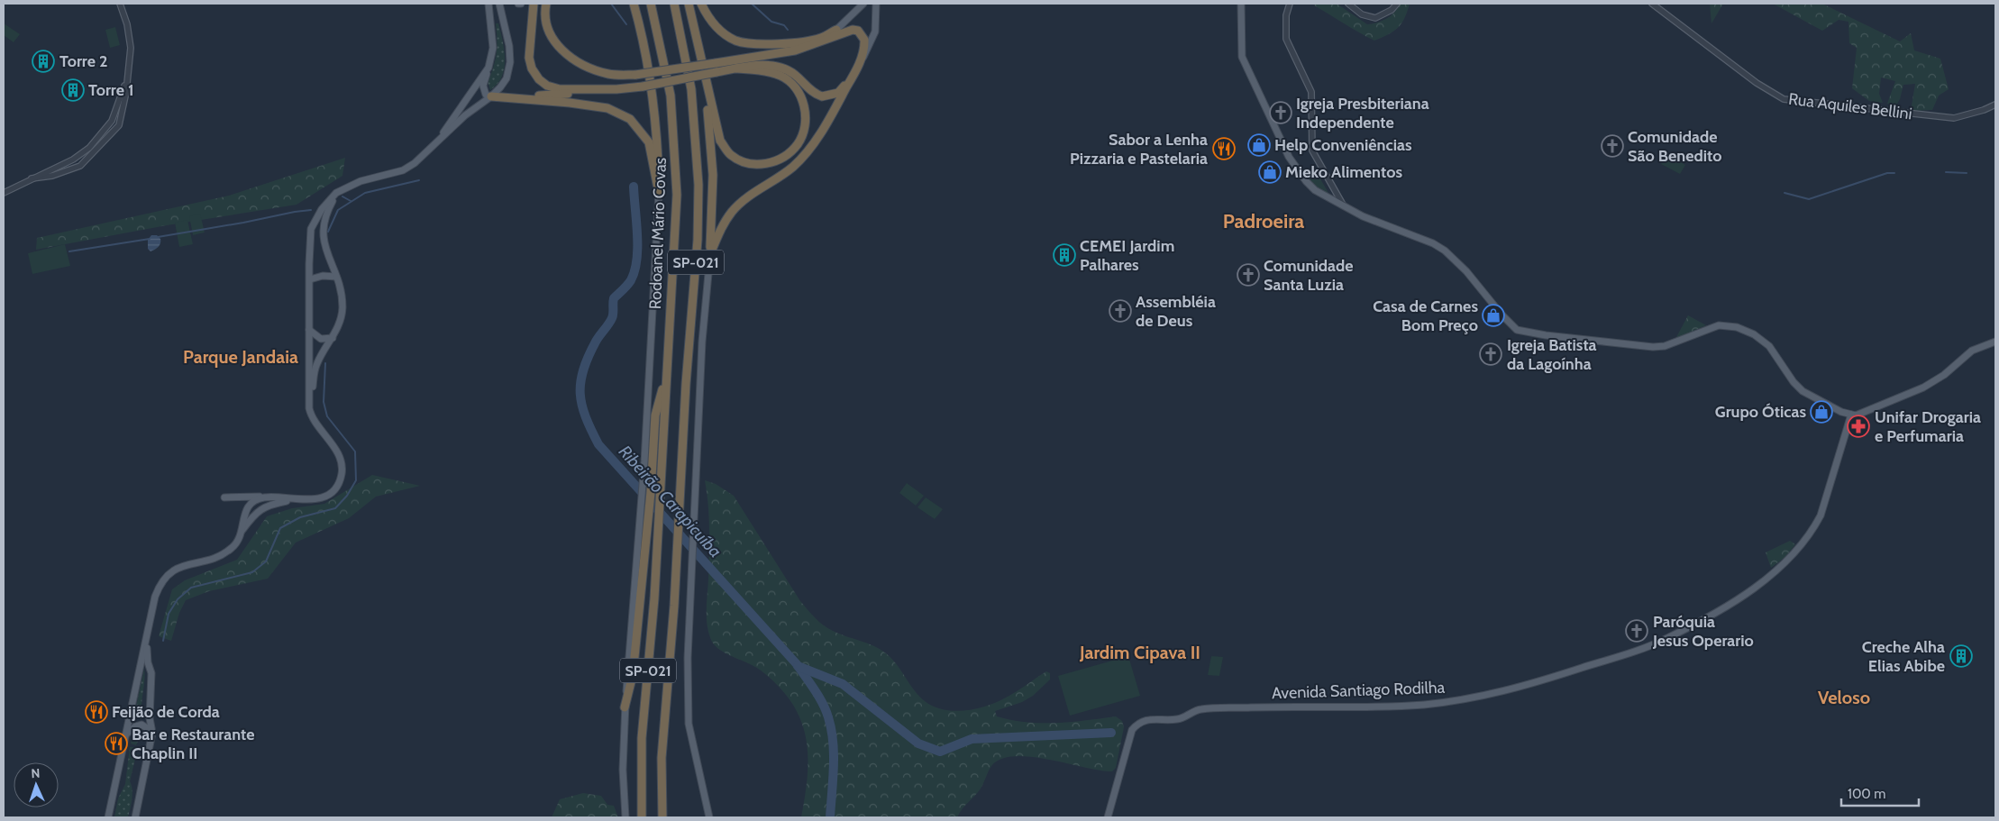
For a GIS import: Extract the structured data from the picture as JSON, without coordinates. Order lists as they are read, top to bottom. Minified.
{"streets":{"highway":["Rodoanel Mário Covas","SP-021"],"main road":["Avenida Santiago Rodilha"],"street":["Rua Aquiles Bellini"]},"districts":["Padroeira","Parque Jandaia","Jardim Cipava II","Veloso"],"water":["Ribeirão Carapicuíba"],"places":{"building":["Torre 2","Torre 1","CEMEI Jardim Palhares","Creche Alha Elias Abibe"],"church":["Igreja Presbiteriana Independente","Comunidade São Benedito","Comunidade Santa Luzia","Assembléia de Deus","Igreja Batista da Lagoínha","Paróquia Jesus Operario"],"shop":["Help Conveniências","Mieko Alimentos","Casa de Carnes Bom Preço","Grupo Óticas"],"restaurant":["Sabor a Lenha Pizzaria e Pastelaria","Feijão de Corda","Bar e Restaurante Chaplin II"],"pharmacy":["Unifar Drogaria e Perfumaria"]},"scale_bar":"100 m","north":"top"}
